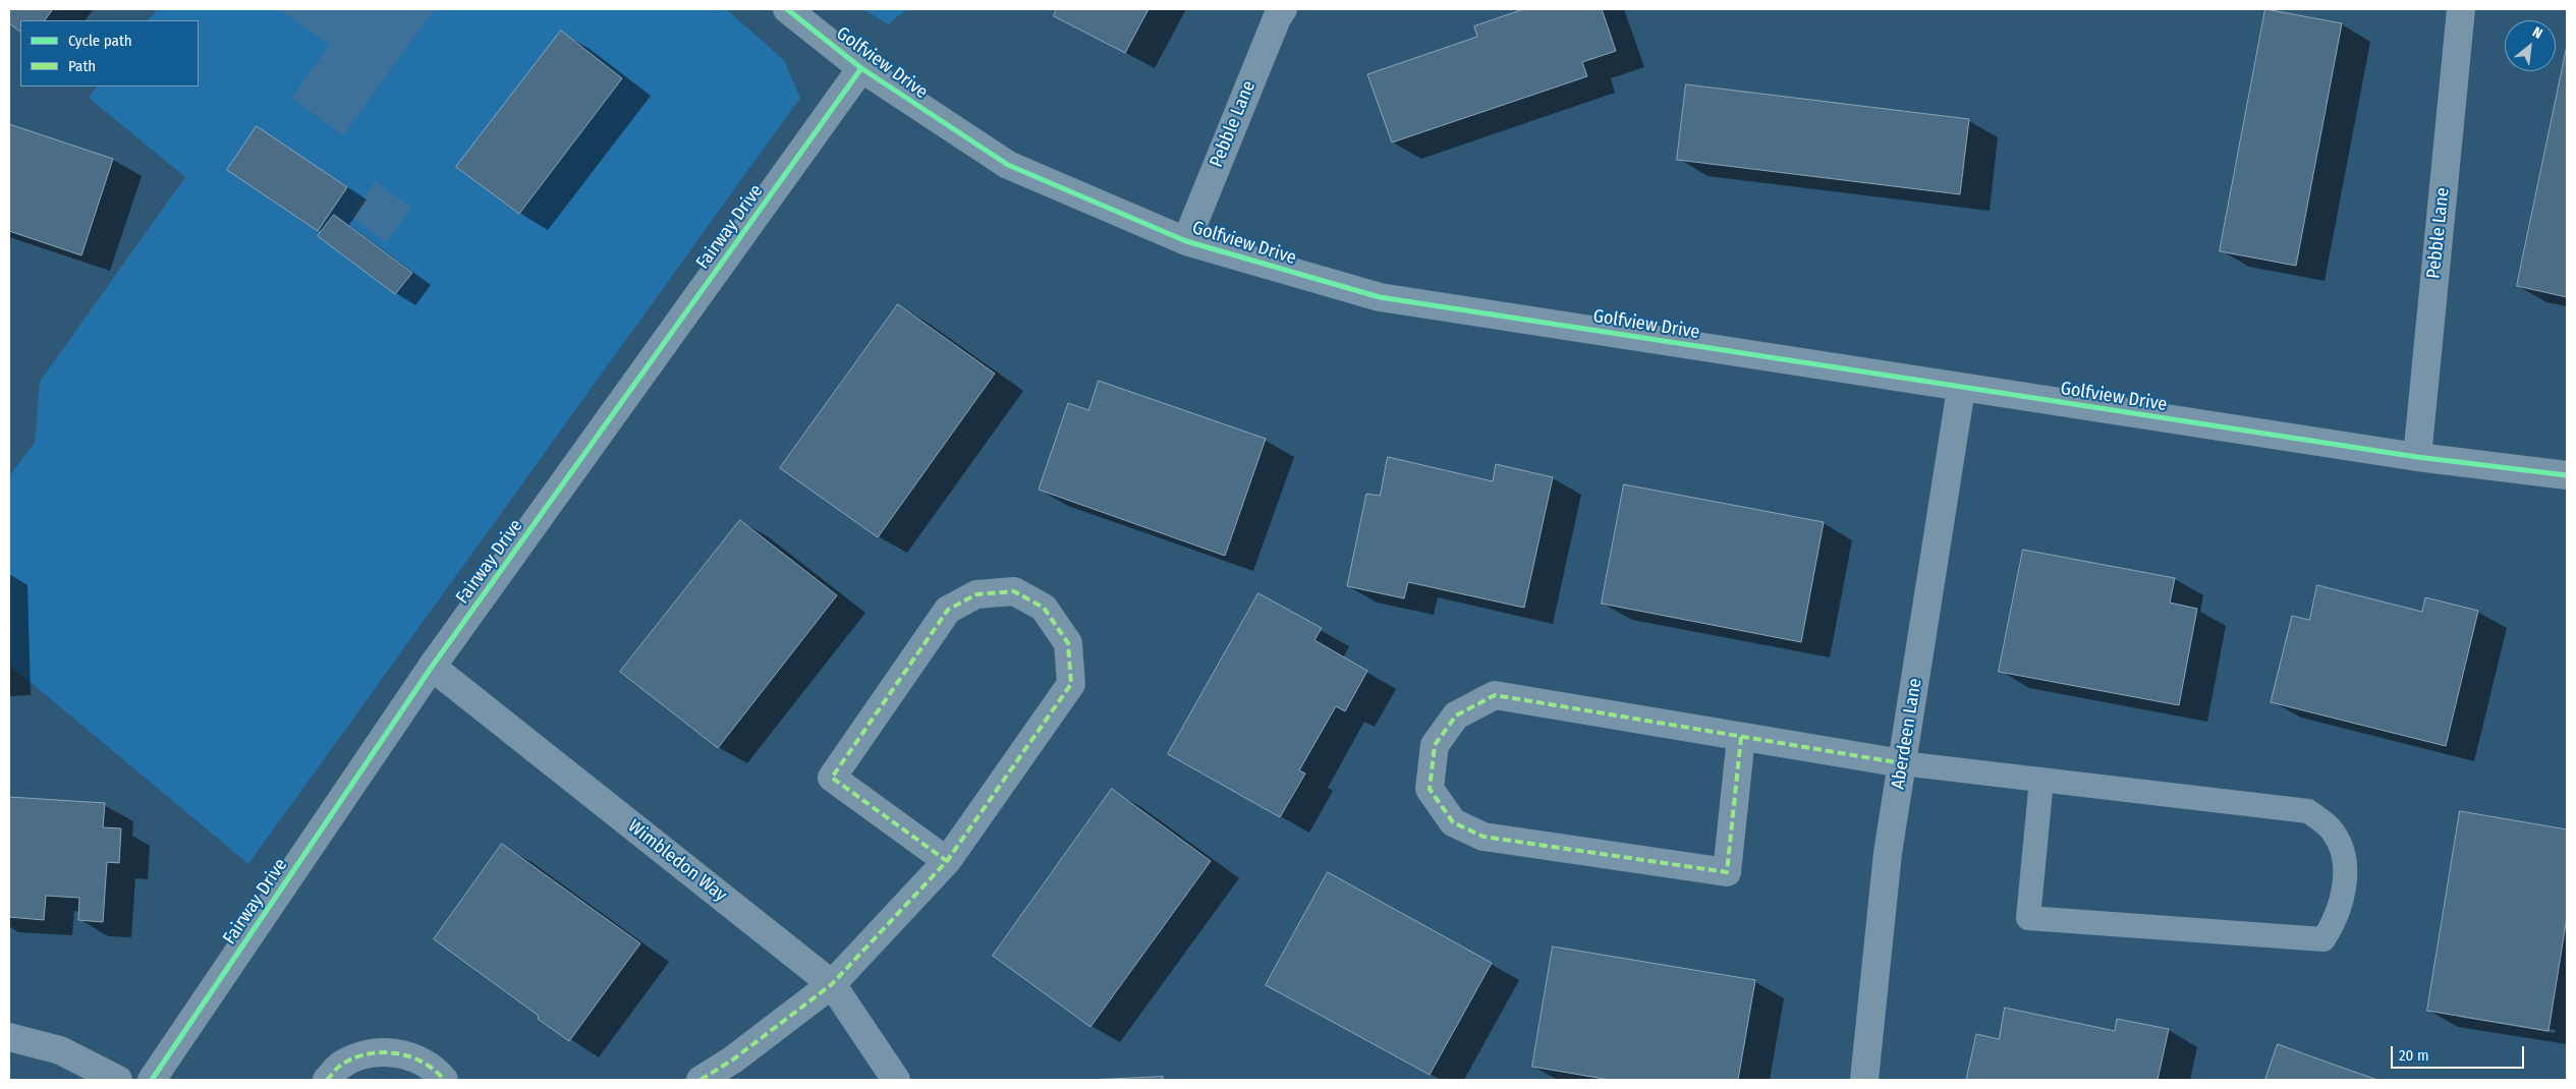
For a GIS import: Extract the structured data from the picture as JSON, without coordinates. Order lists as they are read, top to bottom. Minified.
{"streets":{"street":["Golfview Drive","Pebble Lane","Fairway Drive","Aberdeen Lane","Wimbledon Way"]},"crossings":[["Golfview Drive","Pebble Lane"],["Golfview Drive","Fairway Drive"],["Golfview Drive","Aberdeen Lane"],["Fairway Drive","Wimbledon Way"]],"legend":["Cycle path","Path"],"scale_bar":"20 m","north":"top right"}
